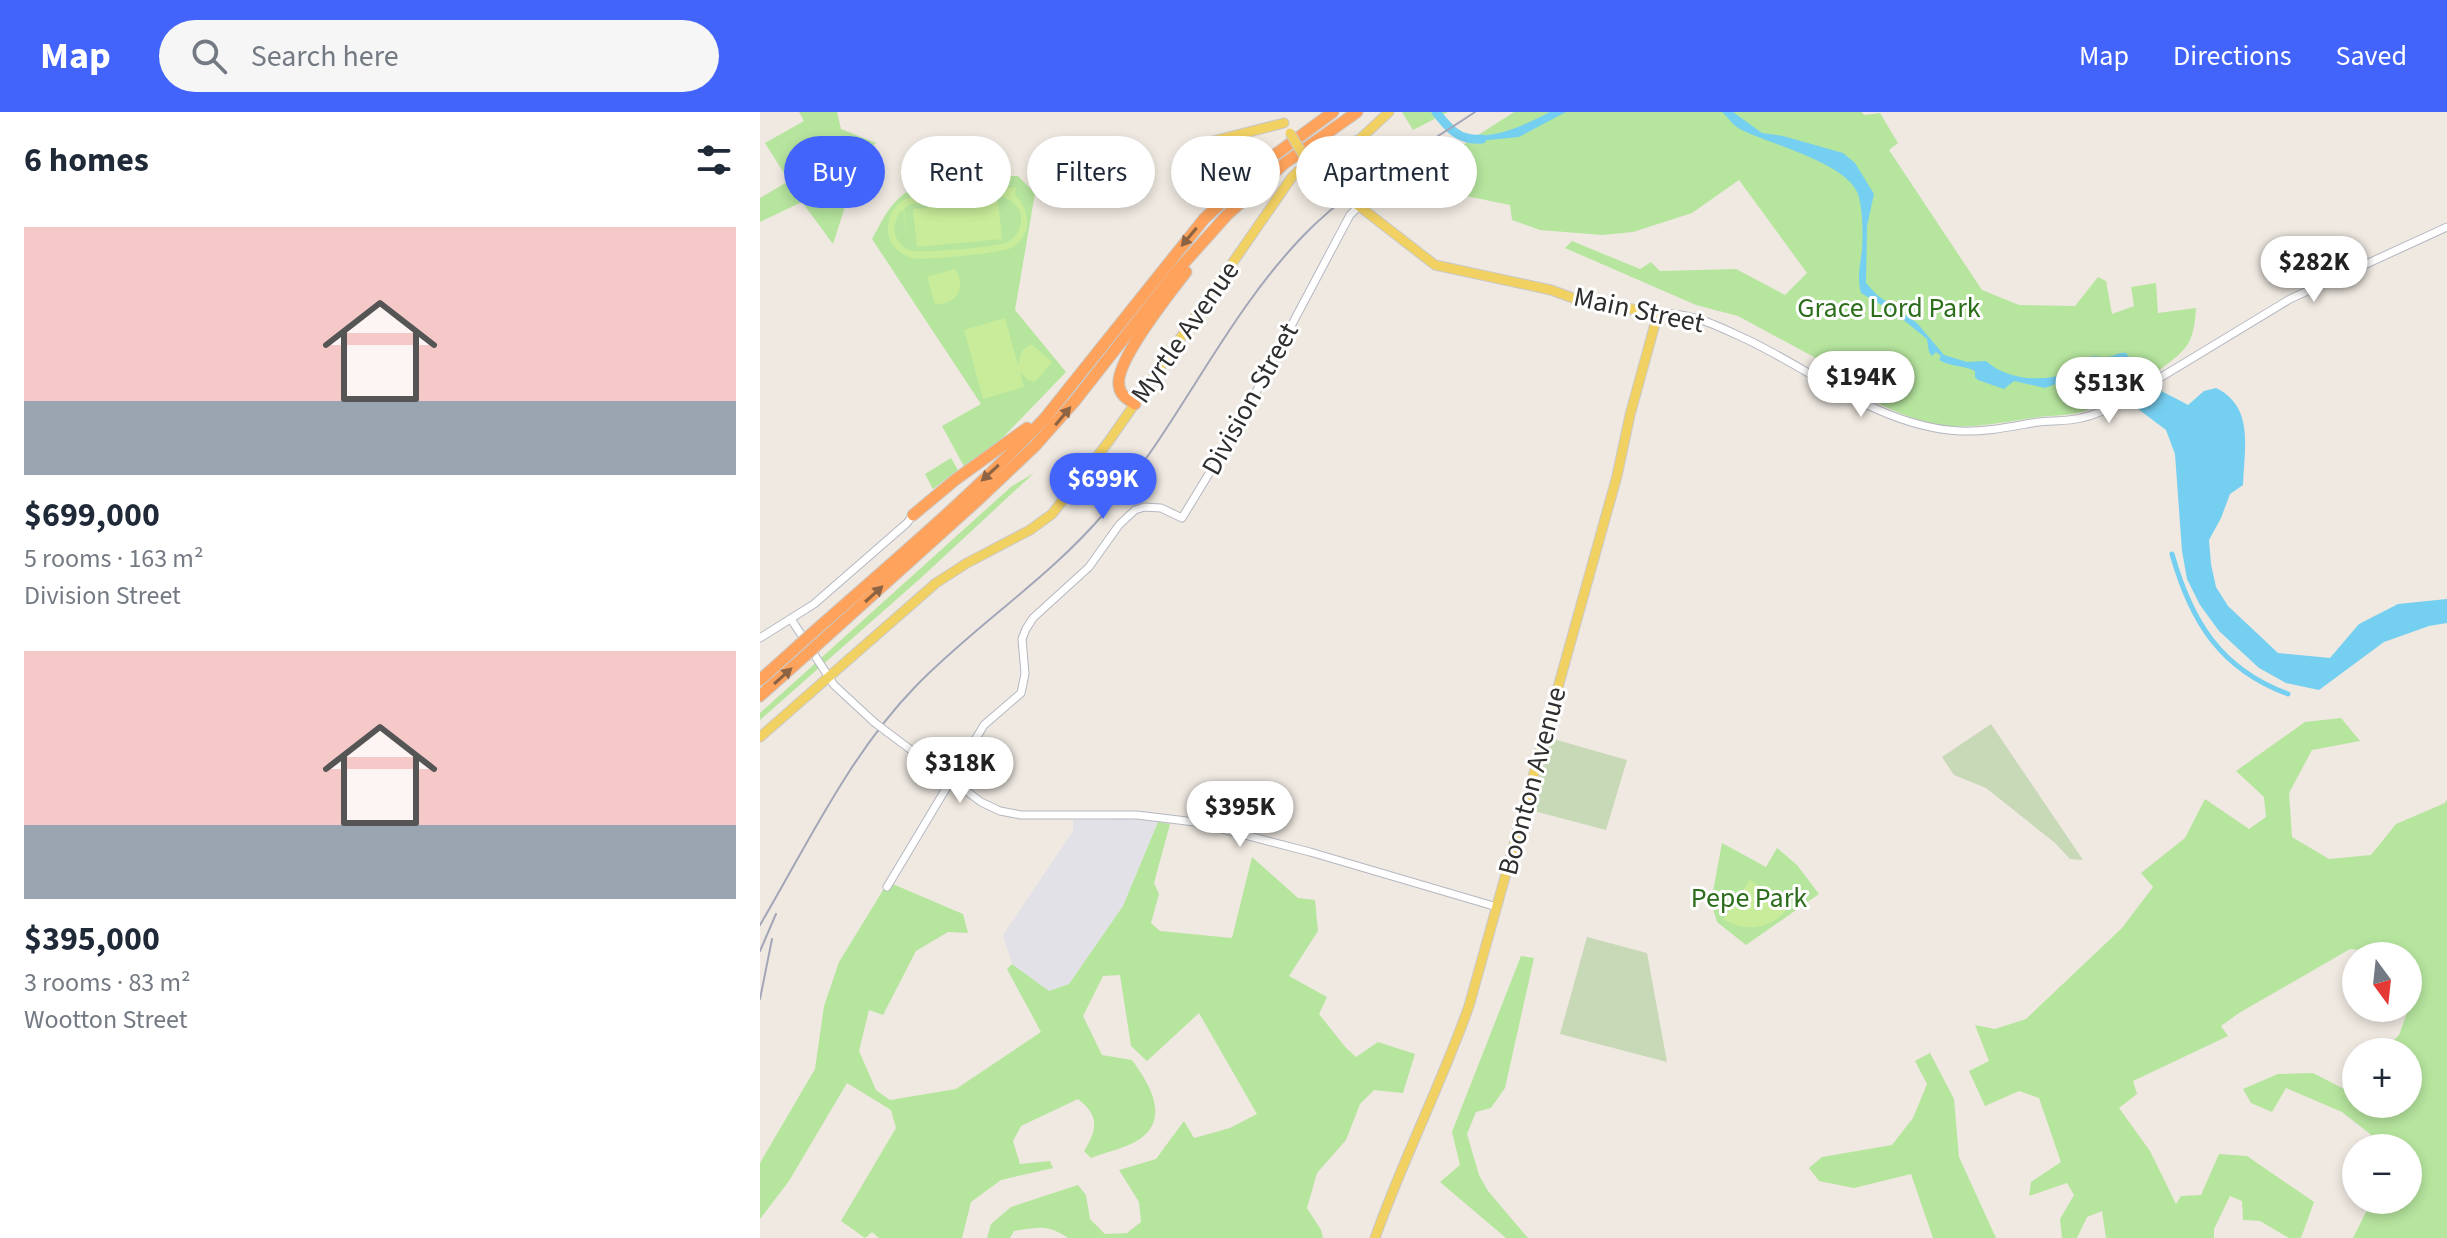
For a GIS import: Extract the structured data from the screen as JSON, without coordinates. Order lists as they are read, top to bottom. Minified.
{"streets":{"main road":["Main Street","Myrtle Avenue","Boonton Avenue"],"street":["Division Street"]},"crossings":[["Main Street","Boonton Avenue"]],"parks":["Grace Lord Park","Pepe Park"],"north":"bottom","page":{"header":"Map","search":"Search here","nav":["Map","Directions","Saved"],"heading":"6 homes","chip":["Buy","Rent","Filters","New","Apartment"],"list":[{"name":"$699,000","note":"5 rooms · 163 m² · Division Street"},{"name":"$395,000","note":"3 rooms · 83 m² · Wootton Street"}],"price":["$282K","$194K","$513K","$699K","$318K","$395K"],"map_buttons":["+","−"]}}
